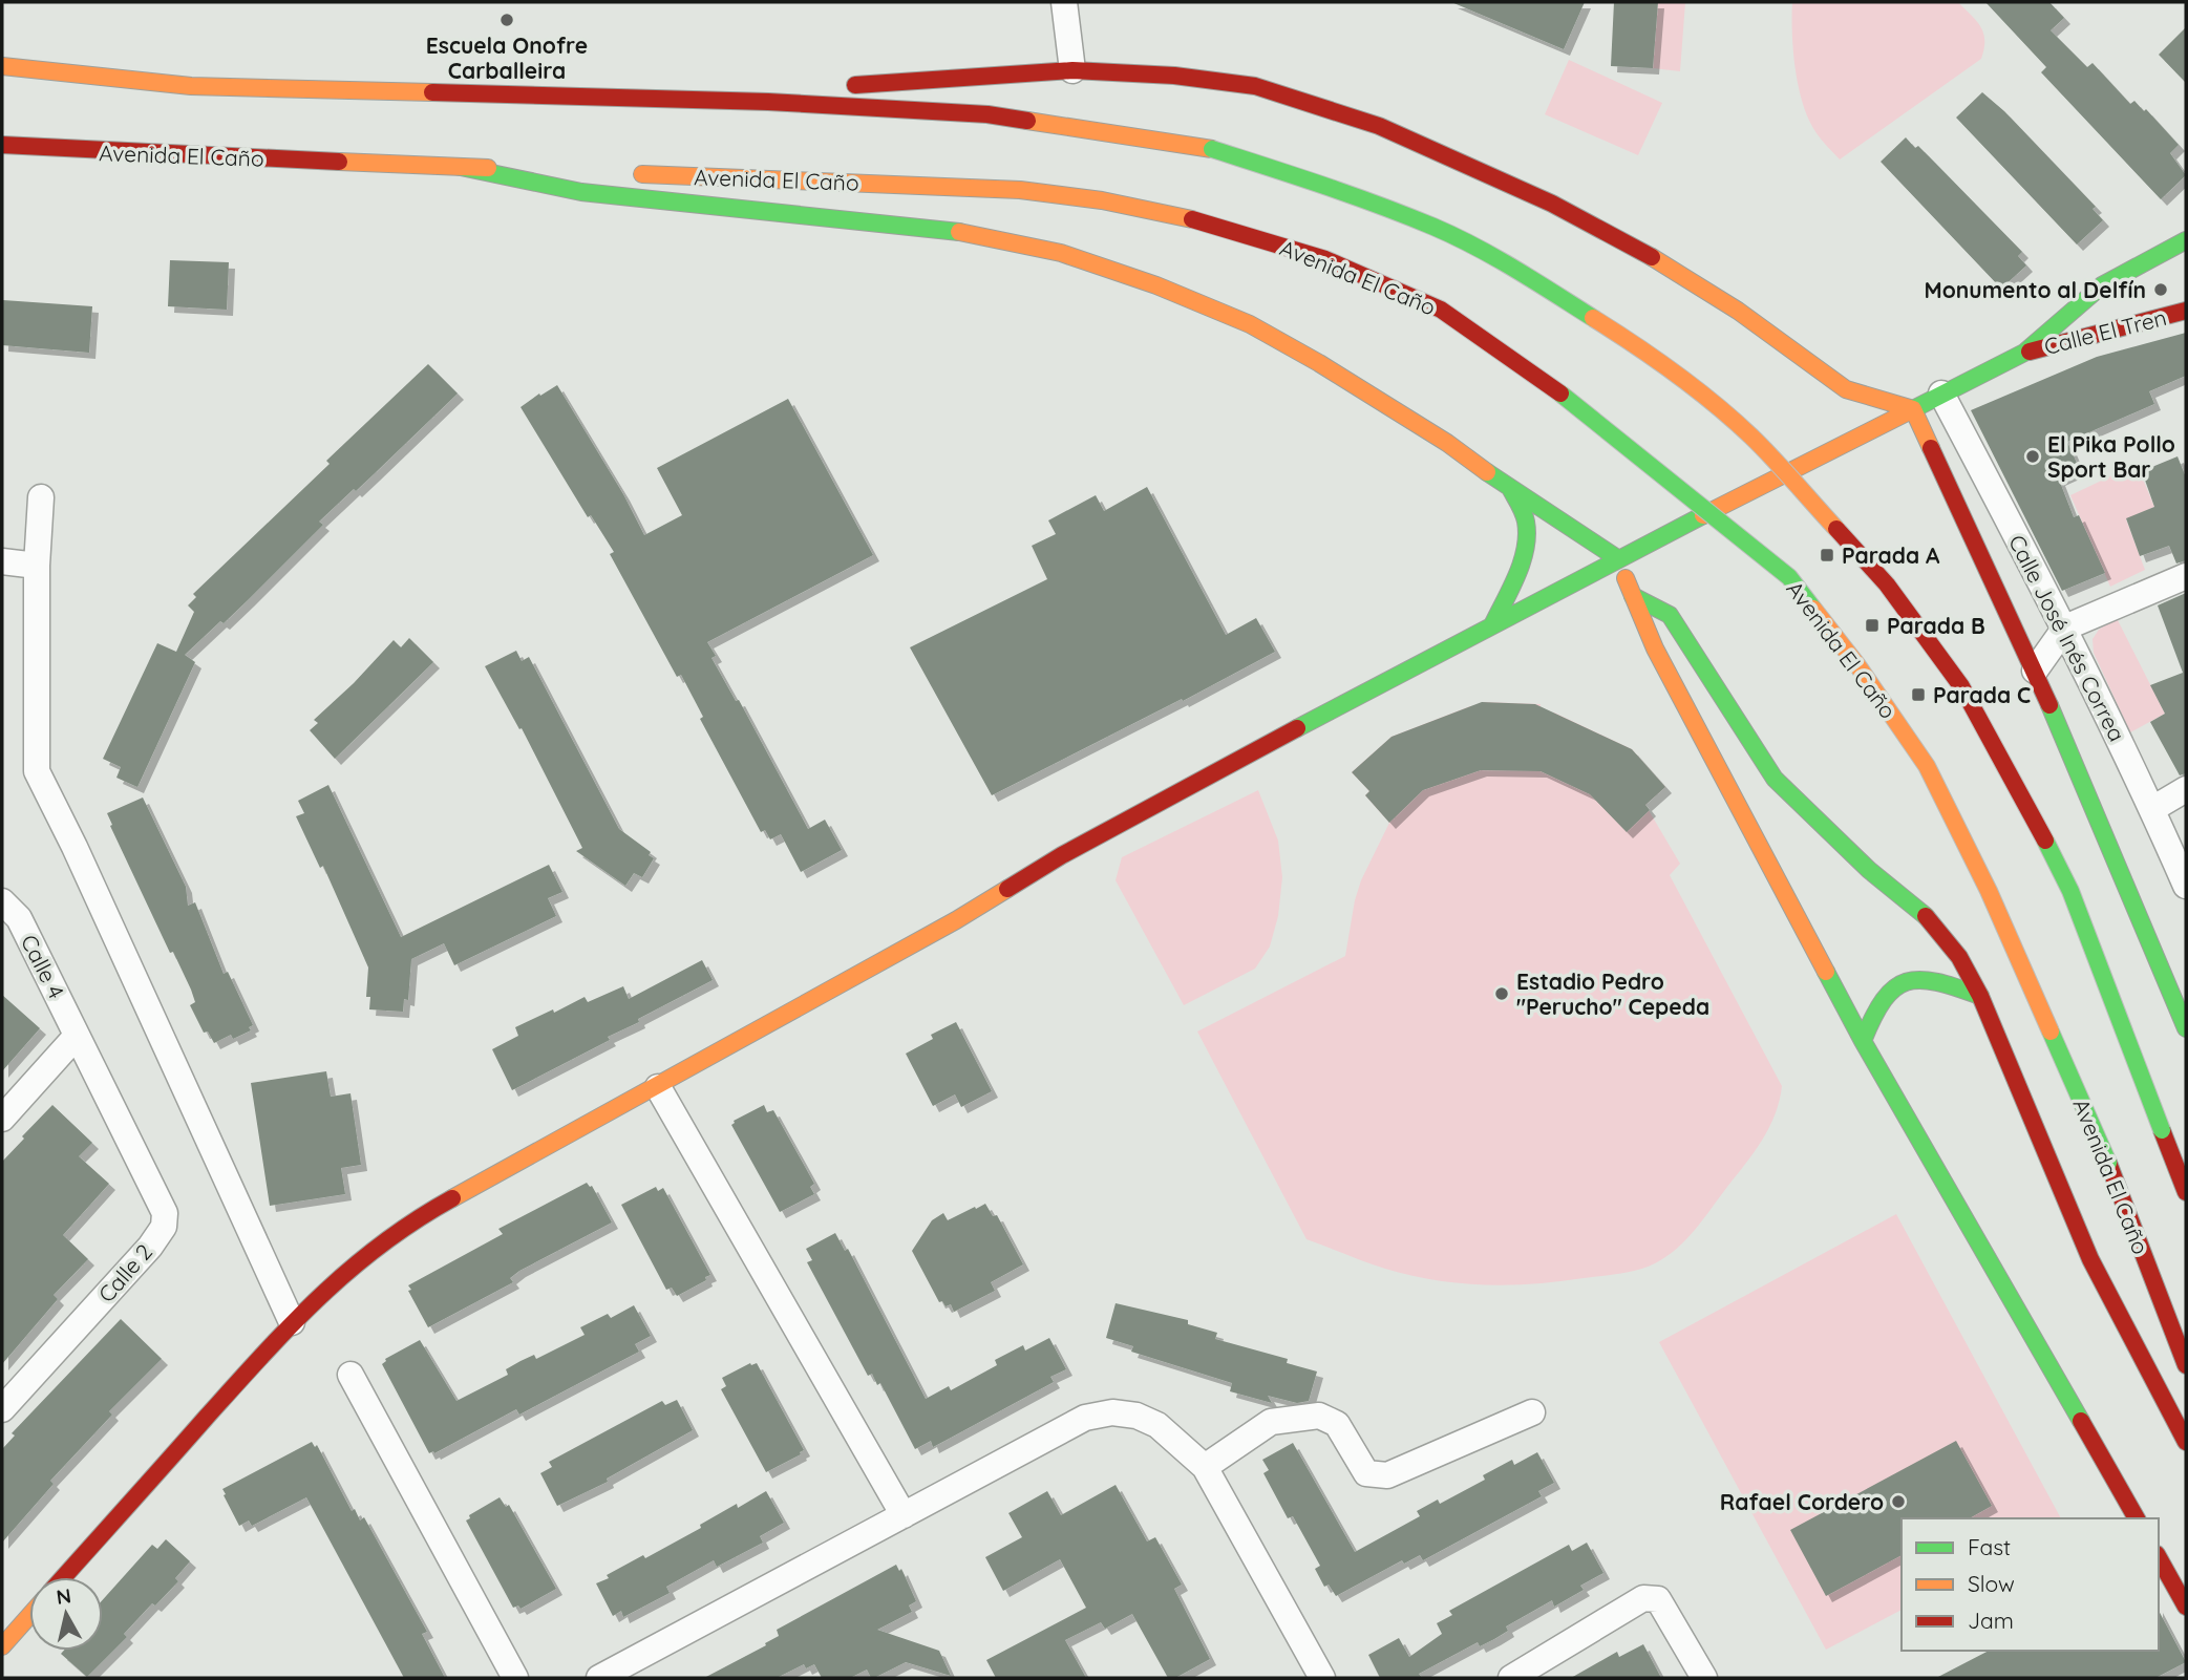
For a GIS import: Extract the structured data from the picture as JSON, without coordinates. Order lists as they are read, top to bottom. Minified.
{"streets":{"main road":["Avenida El Caño","Calle El Tren"],"street":["Calle José Inés Correa","Calle 4","Calle 2"]},"crossings":[["Calle 4","Calle 2"]],"places":{"other":["Escuela Onofre Carballeira","Monumento al Delfín","El Pika Pollo Sport Bar","Estadio Pedro \"Perucho\" Cepeda","Rafael Cordero"],"transit":["Parada A","Parada B","Parada C"]},"legend":["Fast","Slow","Jam"],"north":"top"}
